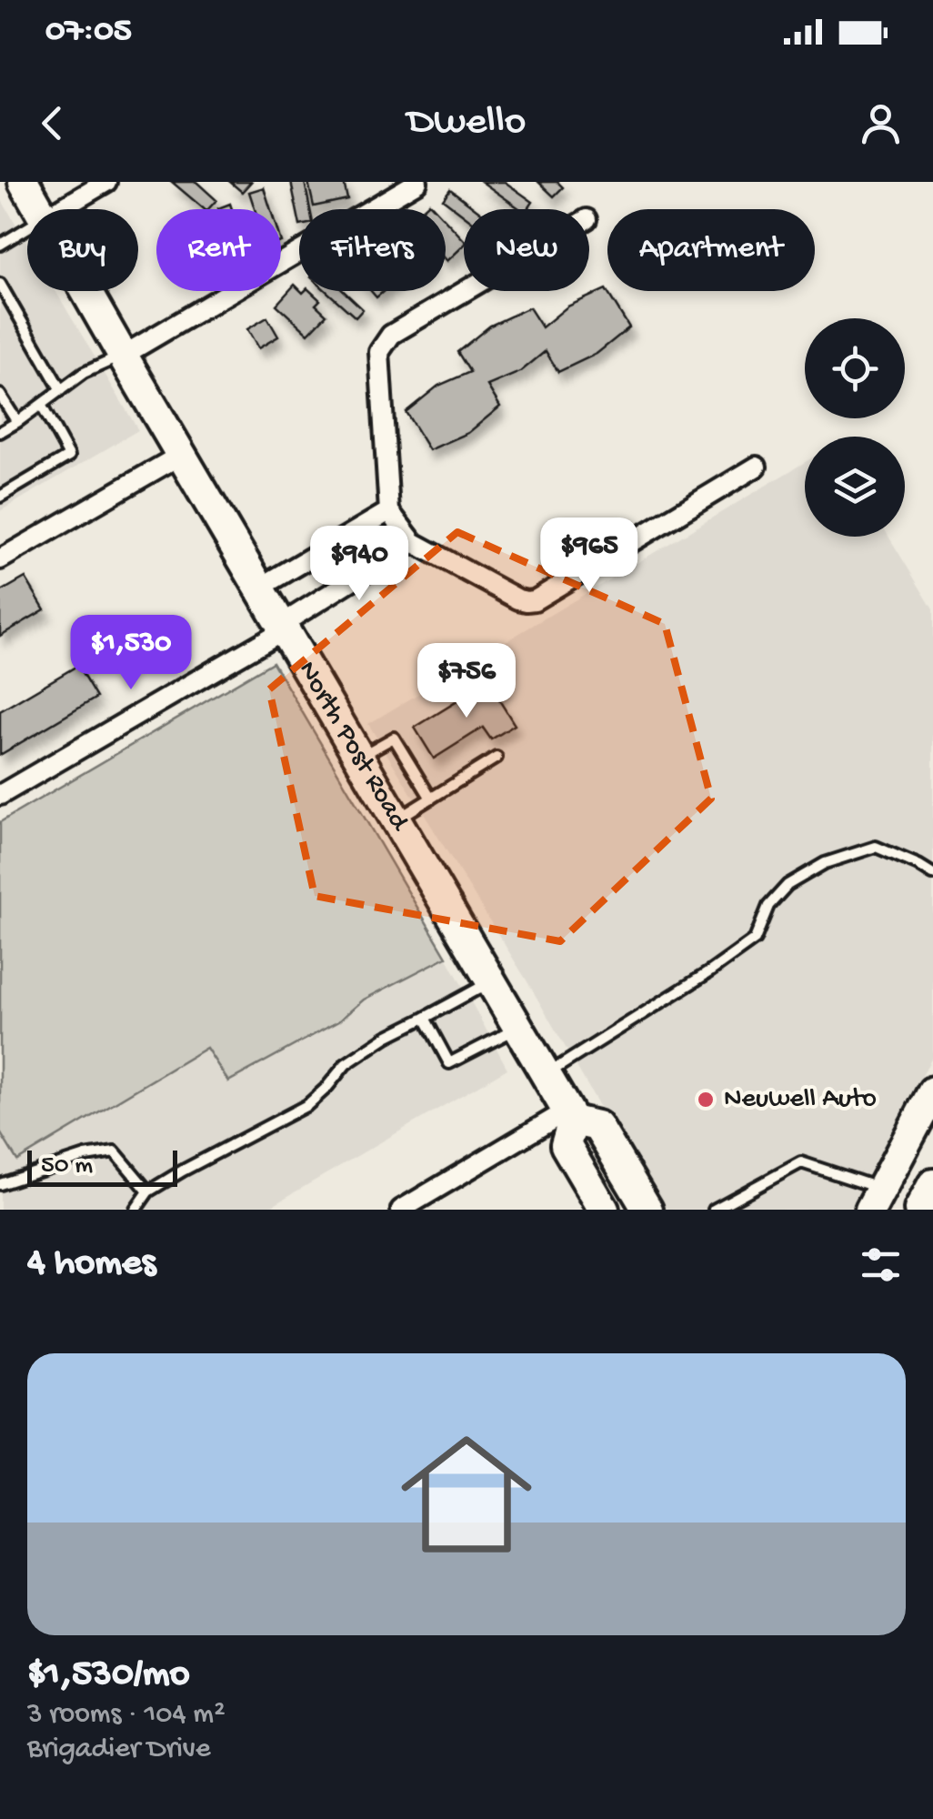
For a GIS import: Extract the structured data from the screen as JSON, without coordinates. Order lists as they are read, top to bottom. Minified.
{"streets":{"main road":["North Post Road"]},"places":["Neuwell Auto"],"scale_bar":"50 m","page":{"status":"07:05","header":"Dwello","chip":["Buy","Rent","Filters","New","Apartment"],"price":["$965","$940","$1,530","$756"],"scale":"50 m","heading":"4 homes","list":[{"name":"$1,530/mo","note":"3 rooms · 104 m² · Brigadier Drive"}]}}
